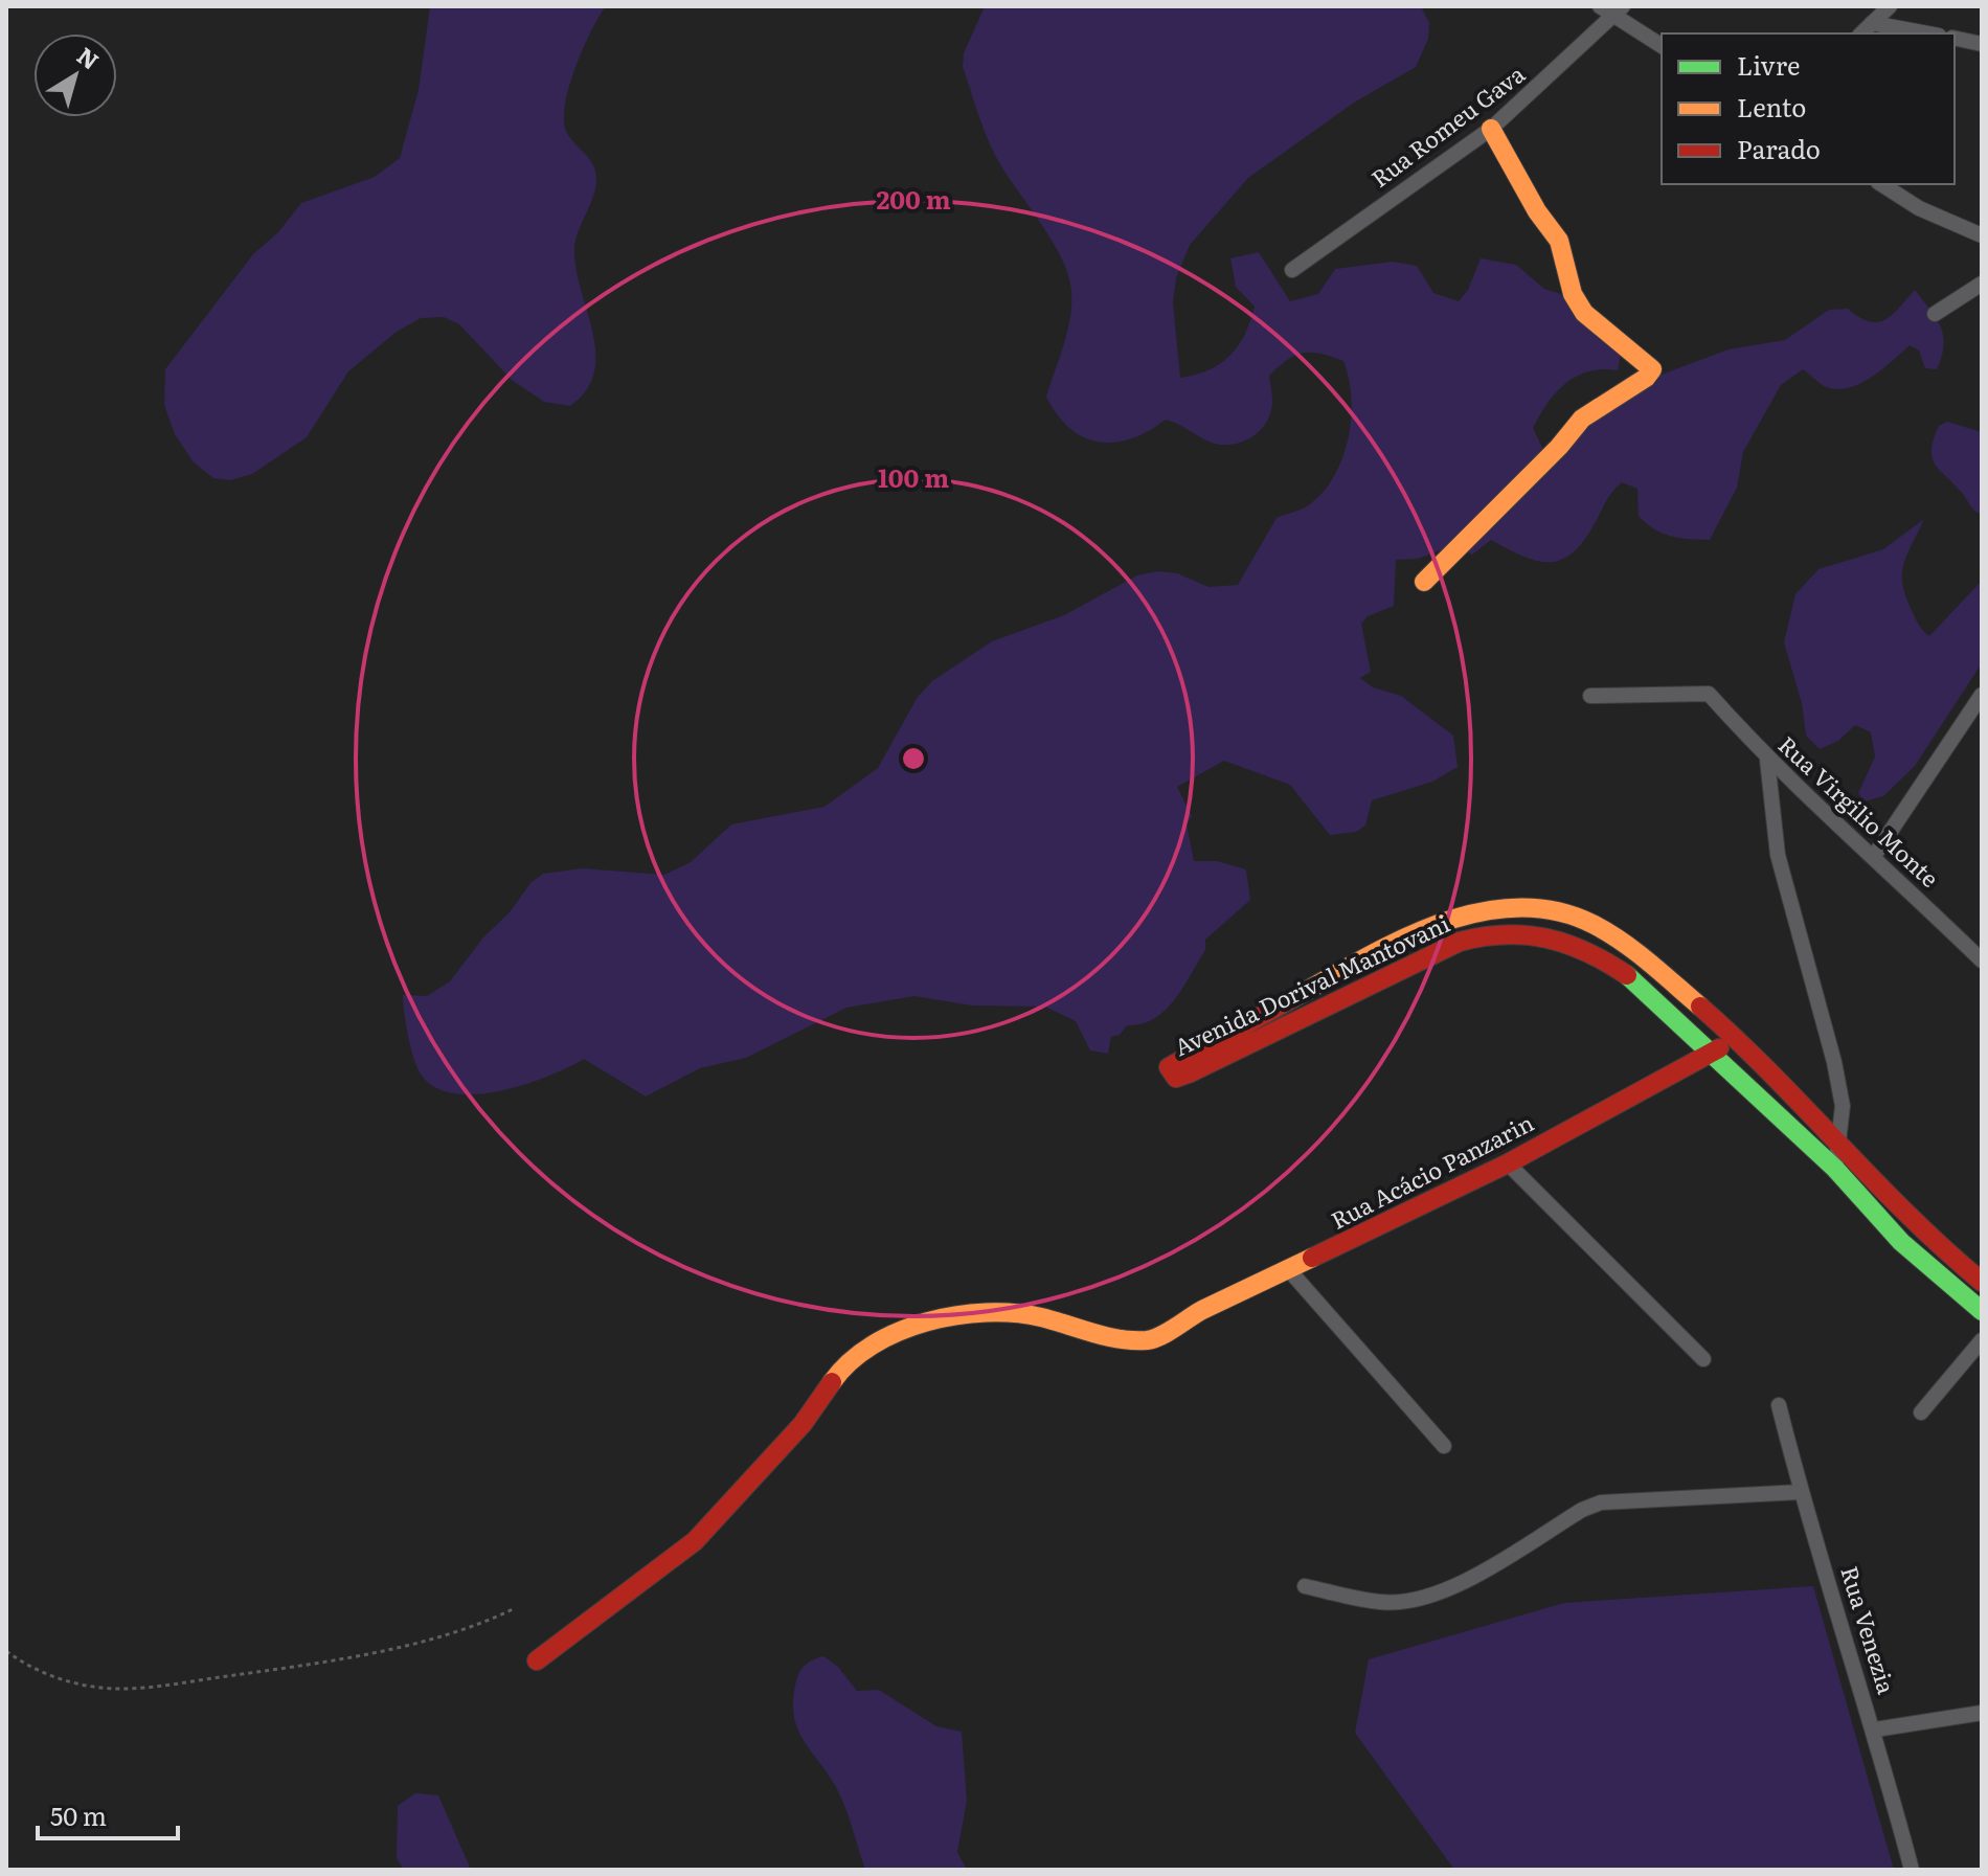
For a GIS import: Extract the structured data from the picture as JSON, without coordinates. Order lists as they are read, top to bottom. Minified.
{"streets":{"street":["Rua Romeu Gava","Rua Virgilio Monte","Avenida Dorival Mantovani","Rua Acácio Panzarin","Rua Venezia"]},"crossings":[["Avenida Dorival Mantovani","Rua Acácio Panzarin"]],"legend":["Livre","Lento","Parado"],"scale_bar":"50 m","north":"top right","rings":["200 m","100 m"]}
